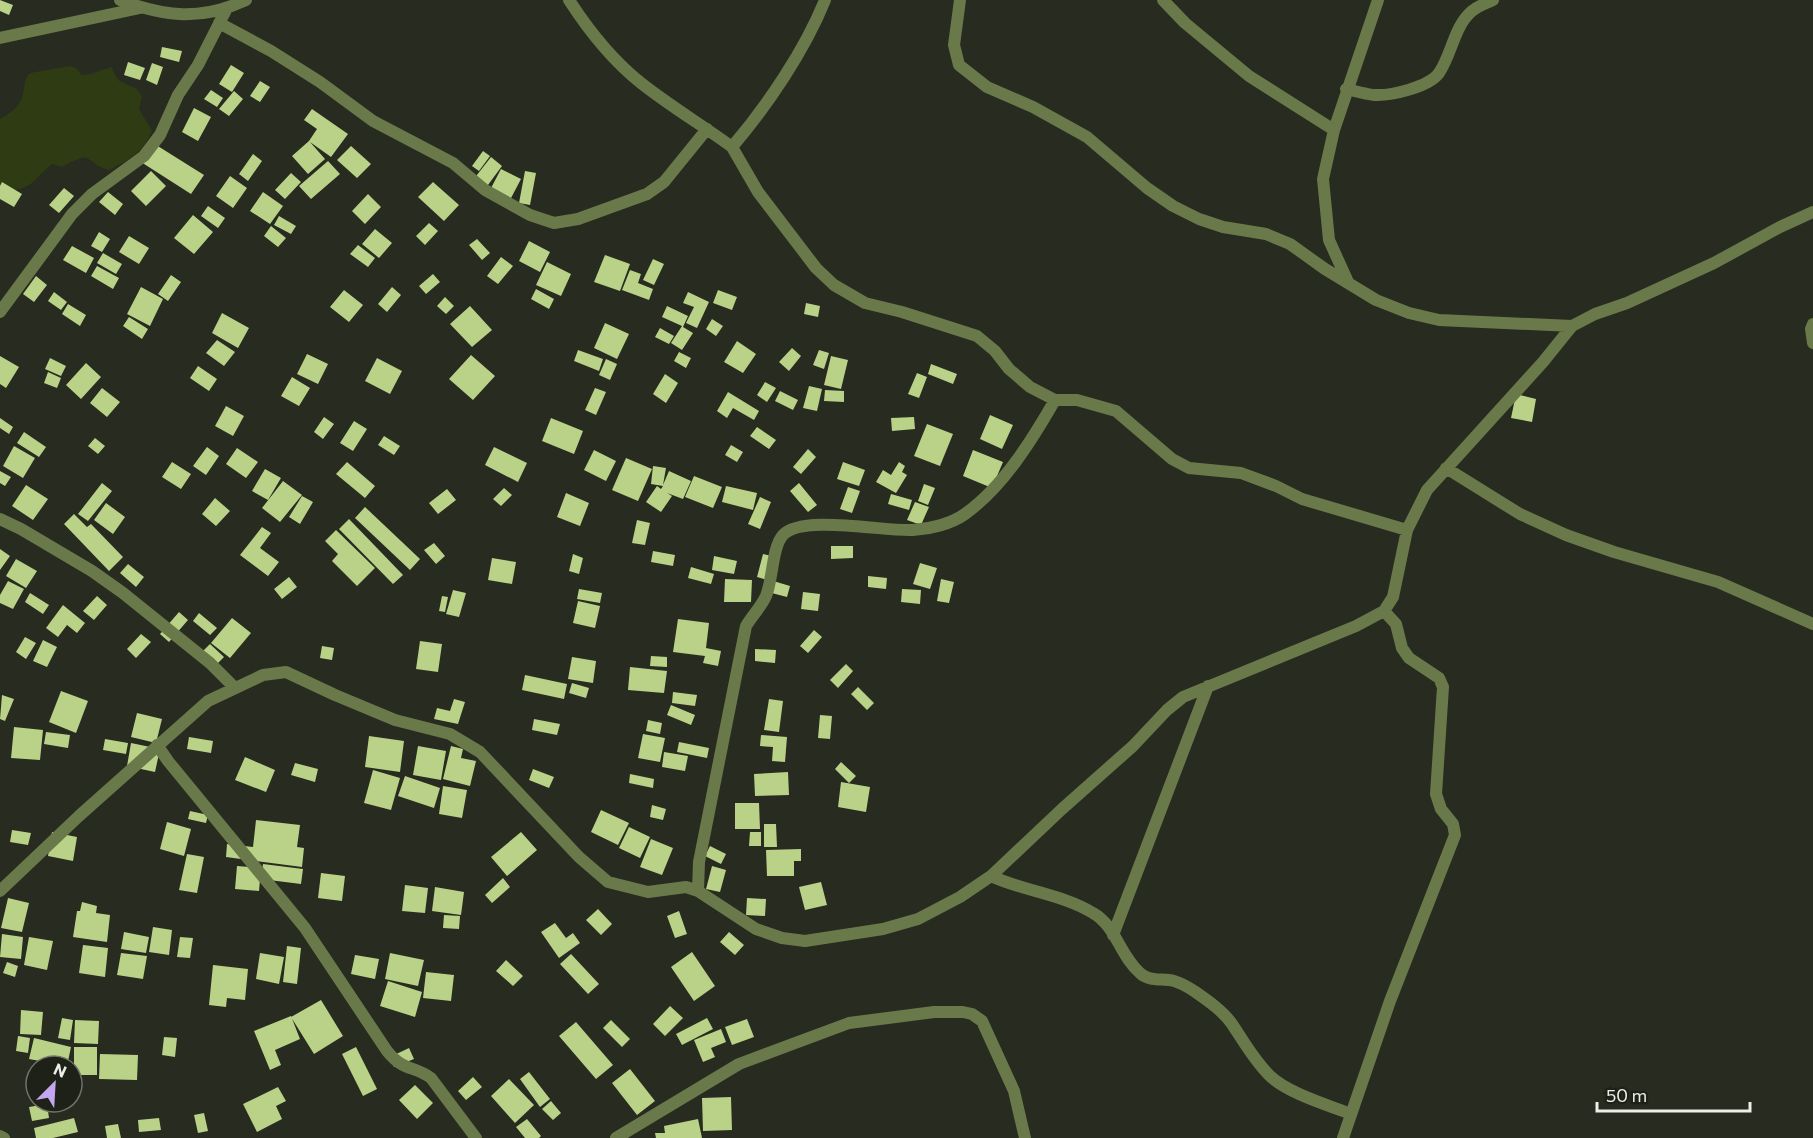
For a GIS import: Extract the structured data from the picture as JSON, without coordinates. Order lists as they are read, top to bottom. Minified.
{"scale_bar":"50 m","north":"top right"}
